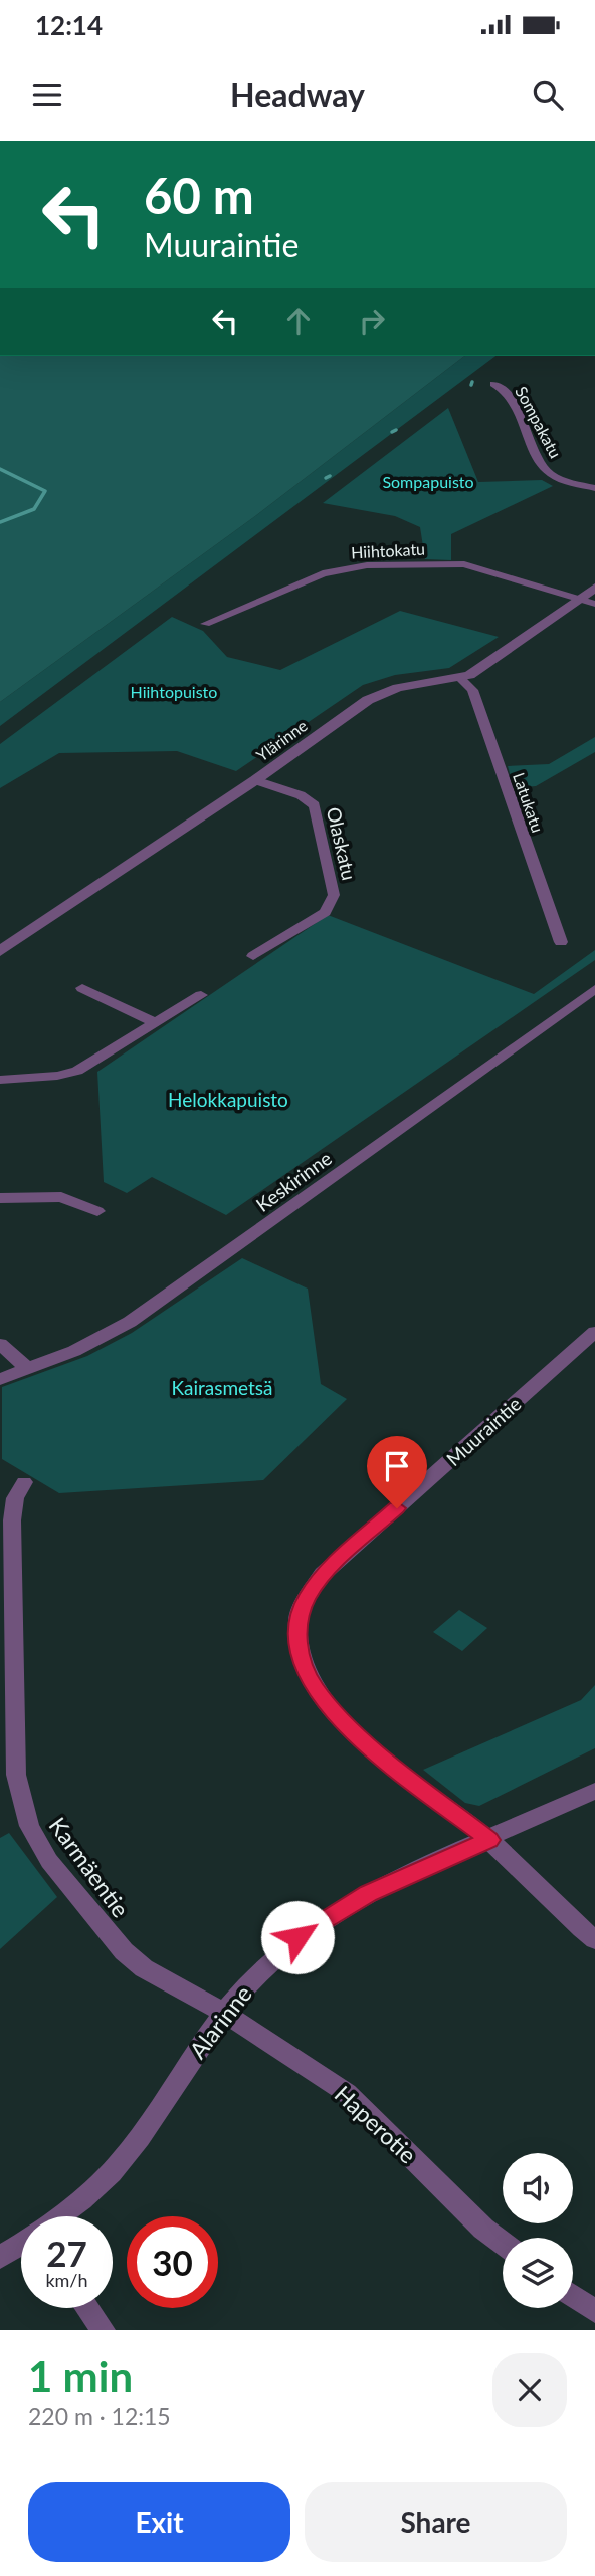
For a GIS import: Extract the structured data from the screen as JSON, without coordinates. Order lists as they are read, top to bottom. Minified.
{"streets":{"street":["Sompakatu","Hiihtokatu","Ylärinne","Latukatu","Olaskatu","Keskirinne","Muuraintie","Karmäentie","Alarinne","Haperotie"]},"crossings":[["Hiihtokatu","Ylärinne"],["Ylärinne","Latukatu"],["Ylärinne","Olaskatu"],["Muuraintie","Alarinne"],["Karmäentie","Alarinne"],["Karmäentie","Haperotie"],["Alarinne","Haperotie"]],"parks":["Sompapuisto","Hiihtopuisto","Helokkapuisto","Kairasmetsä"],"page":{"status":"12:14","header":"Headway","turn":["60 m","Muuraintie"],"speed":"27 km/h","limit":"30","heading":["1 min","220 m · 12:15"],"buttons":["Exit","Share"]}}
